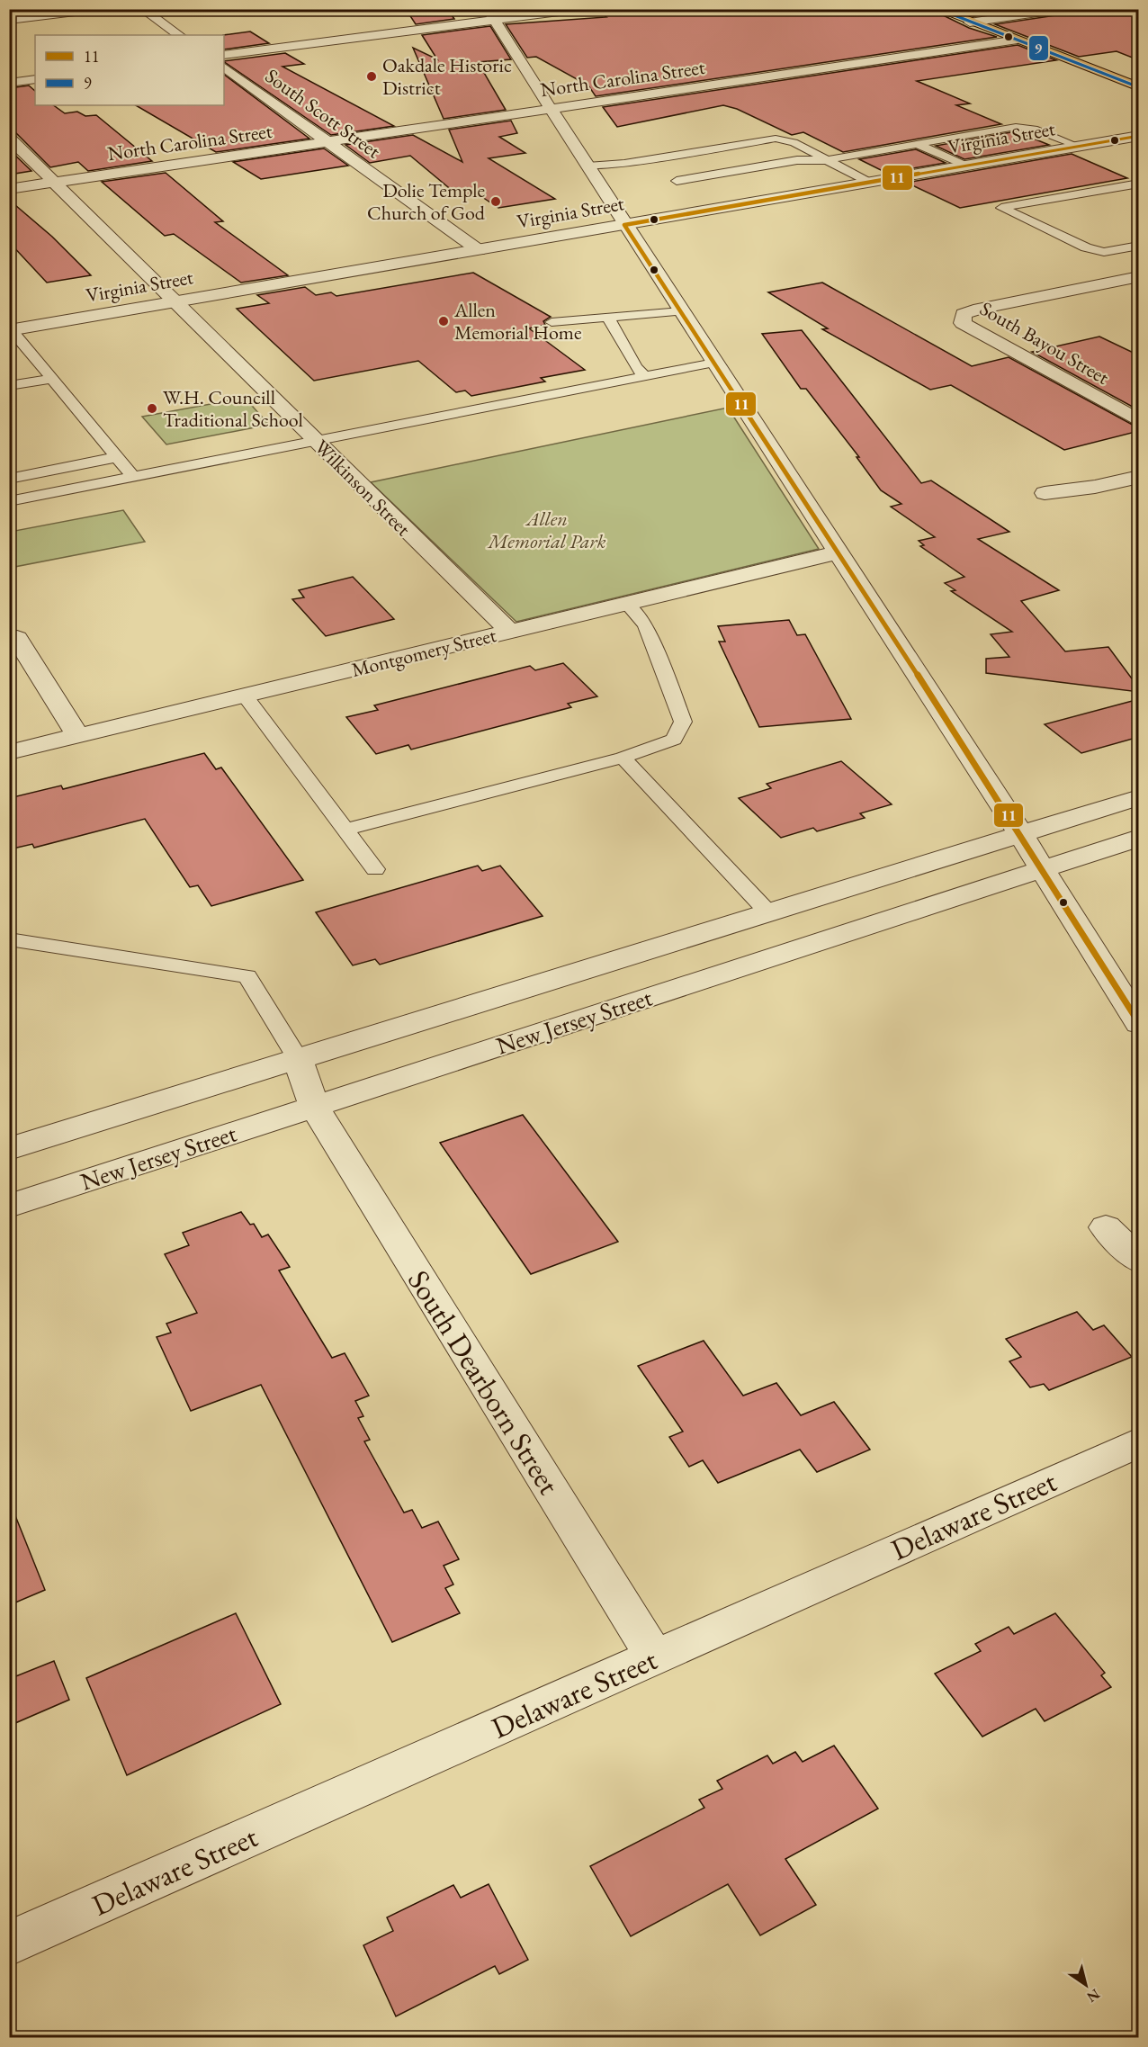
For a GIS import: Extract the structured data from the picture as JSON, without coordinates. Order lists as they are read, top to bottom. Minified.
{"streets":{"street":["North Carolina Street","South Scott Street","Virginia Street","South Bayou Street","Wilkinson Street","Montgomery Street","New Jersey Street","South Dearborn Street","Delaware Street"]},"crossings":[["North Carolina Street","South Scott Street"],["North Carolina Street","Wilkinson Street"],["South Scott Street","Virginia Street"],["Virginia Street","Wilkinson Street"],["Wilkinson Street","Montgomery Street"],["New Jersey Street","South Dearborn Street"],["South Dearborn Street","Delaware Street"]],"parks":["Allen Memorial Park"],"places":["Oakdale Historic District","Dolie Temple Church of God","Allen Memorial Home","W.H. Councill Traditional School"],"lines":["transit line 9","transit line 11"],"legend":["11","9"],"north":"bottom right"}
